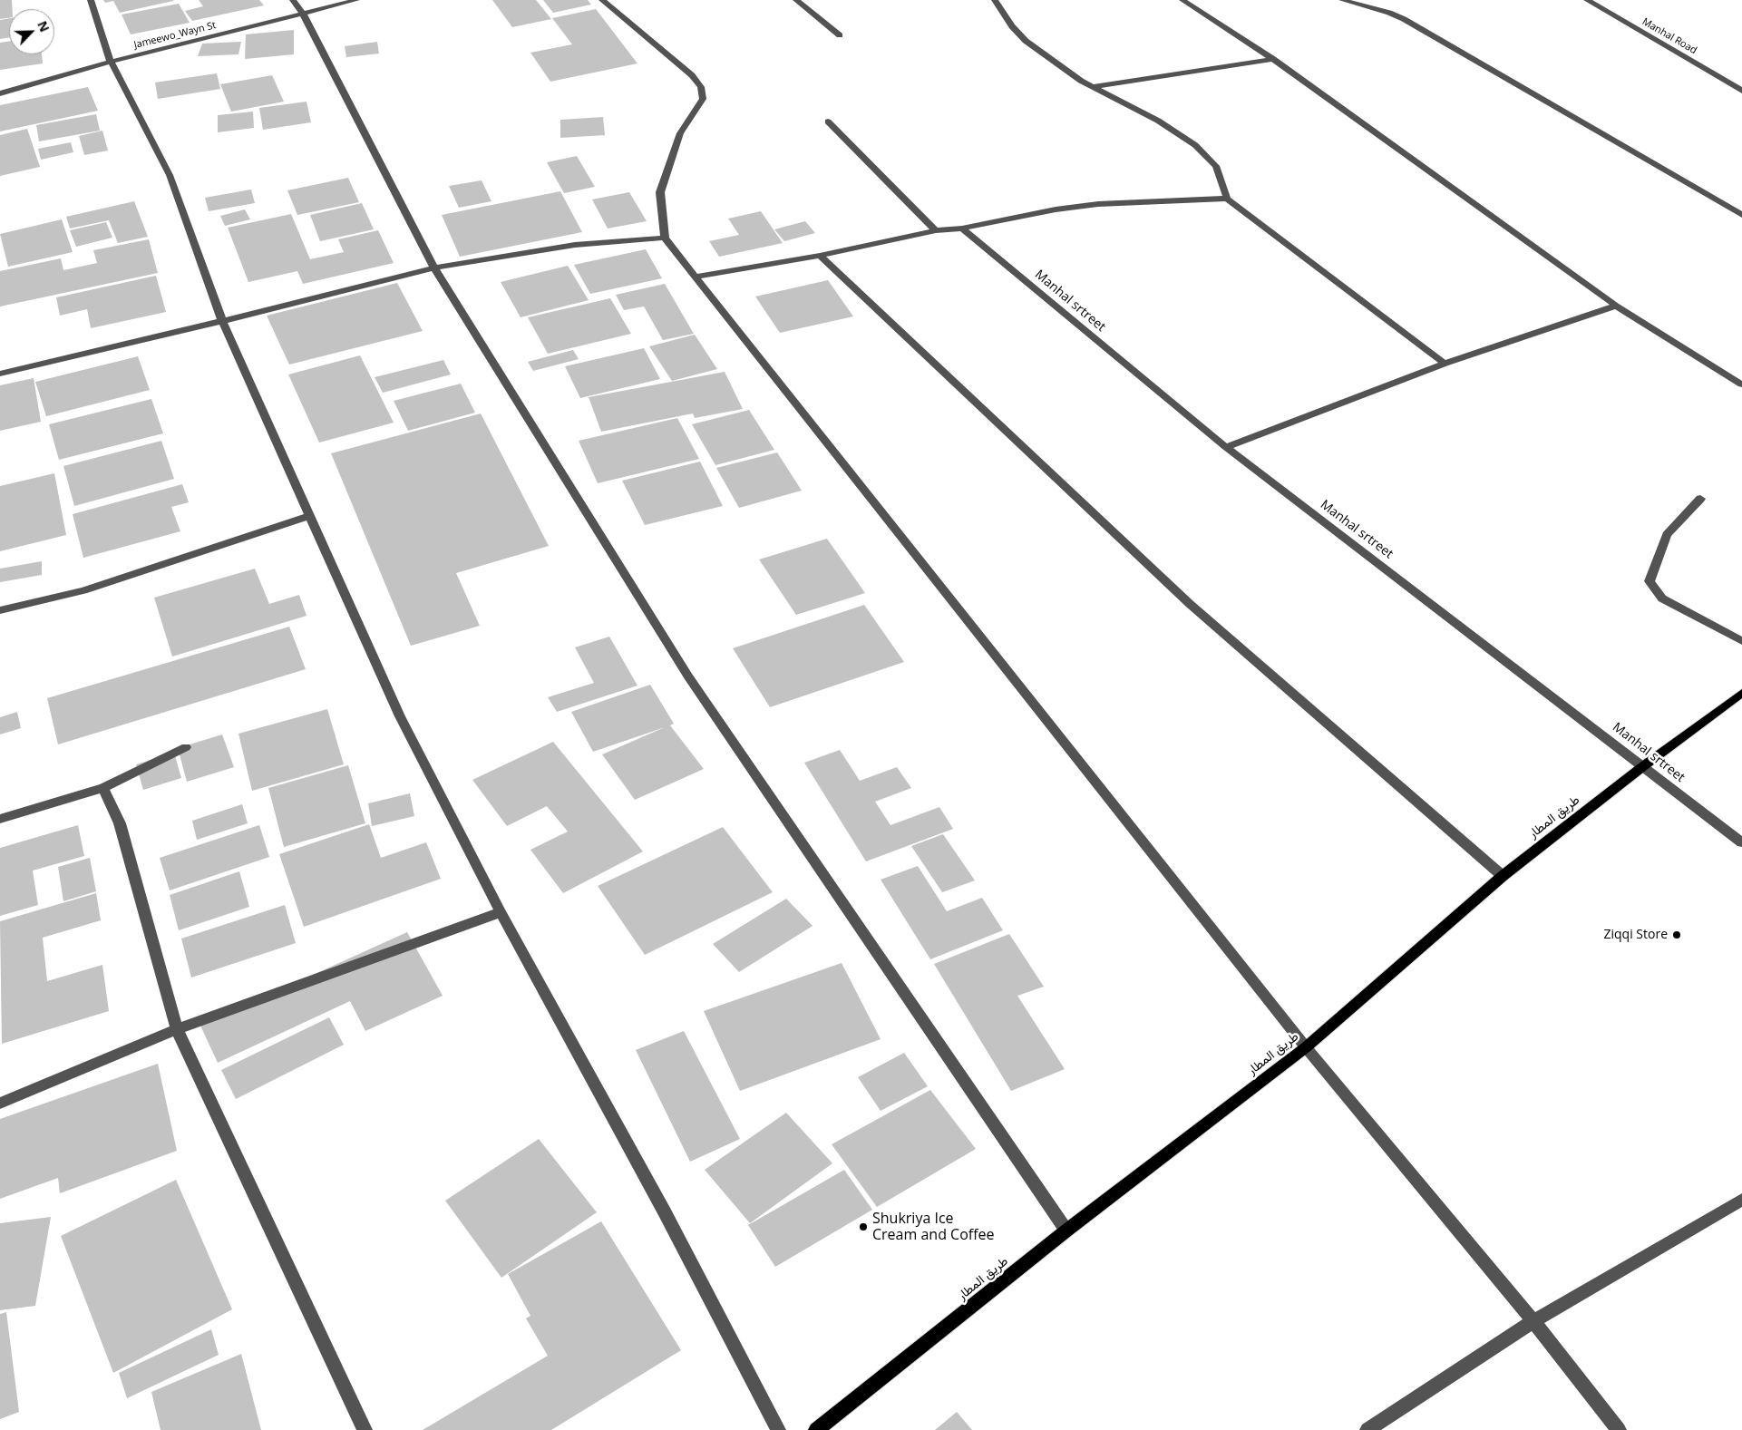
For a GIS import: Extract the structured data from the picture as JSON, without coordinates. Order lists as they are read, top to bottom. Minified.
{"streets":{"main road":["طريق المطار"],"street":["Jameewo_Wayn St","Manhal Road","Manhal srtreet"]},"crossings":[["Manhal srtreet","طريق المطار"]],"places":["Ziqqi Store","Shukriya Ice Cream and Coffee"],"north":"top right"}
